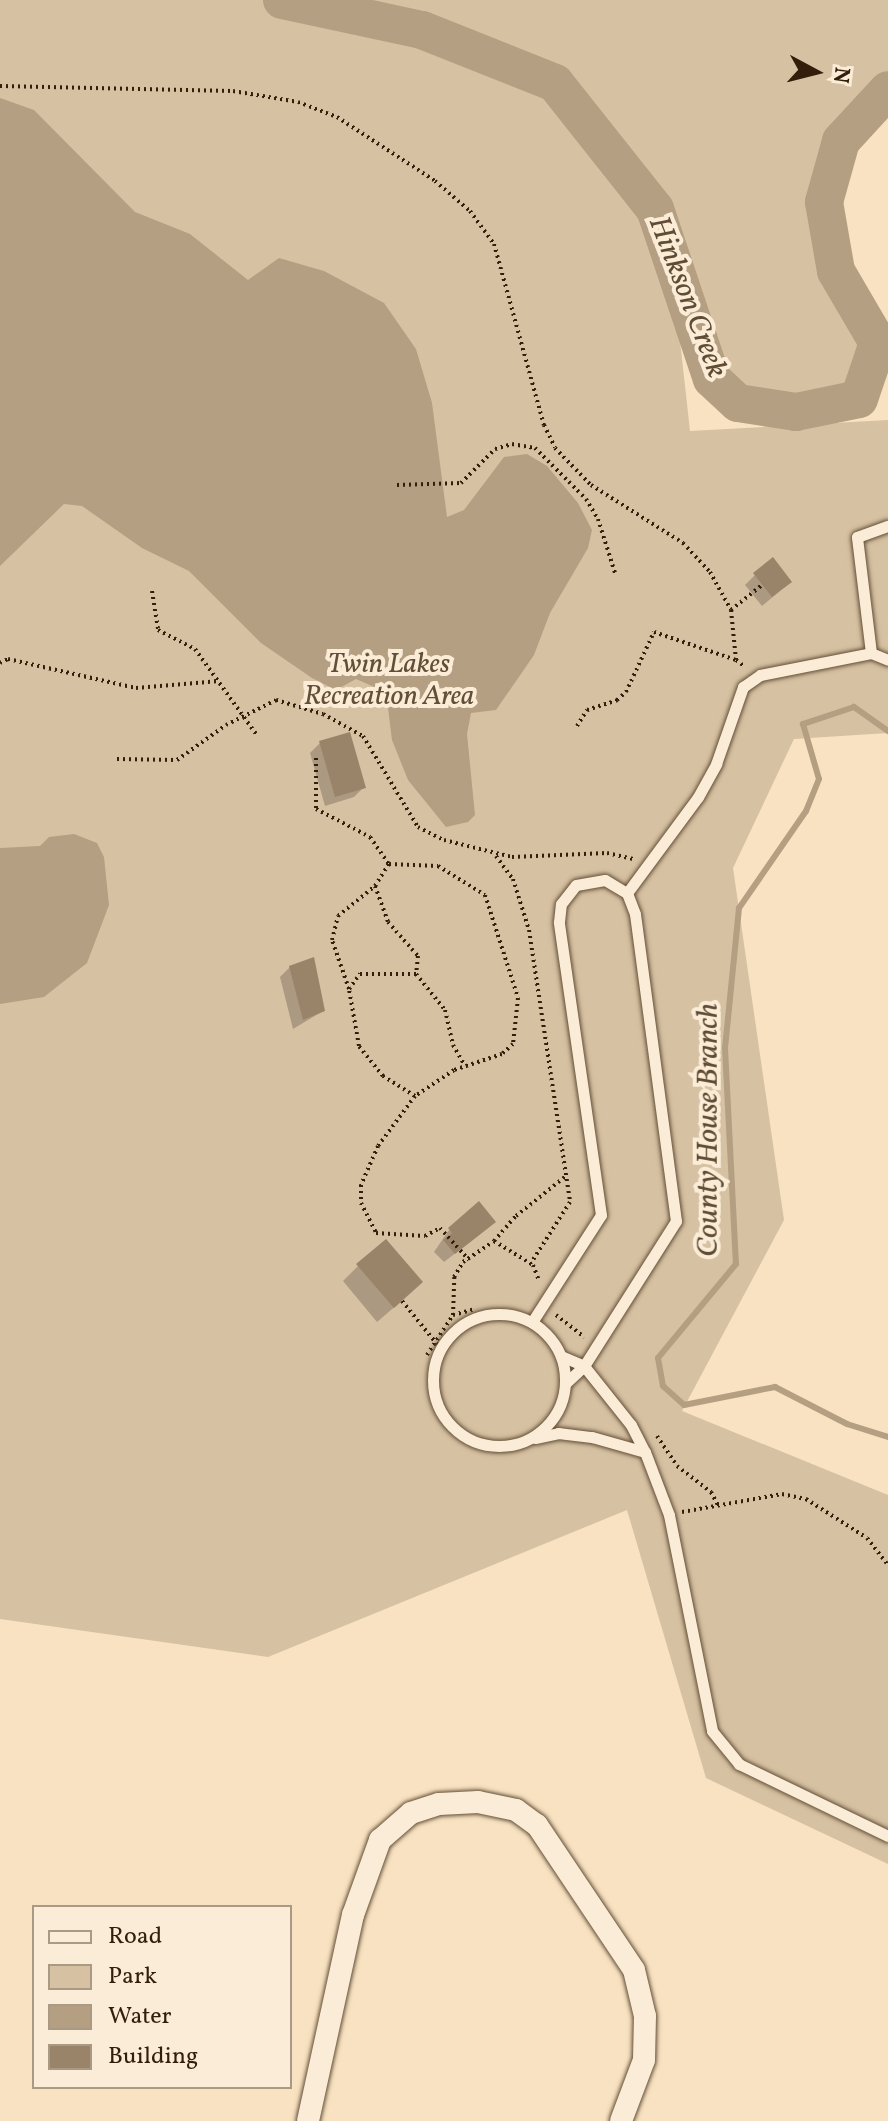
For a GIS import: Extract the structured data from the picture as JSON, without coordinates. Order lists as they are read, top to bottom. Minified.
{"water":["Hinkson Creek","County House Branch"],"parks":["Twin Lakes Recreation Area"],"legend":["Road","Park","Water","Building"],"north":"right"}
